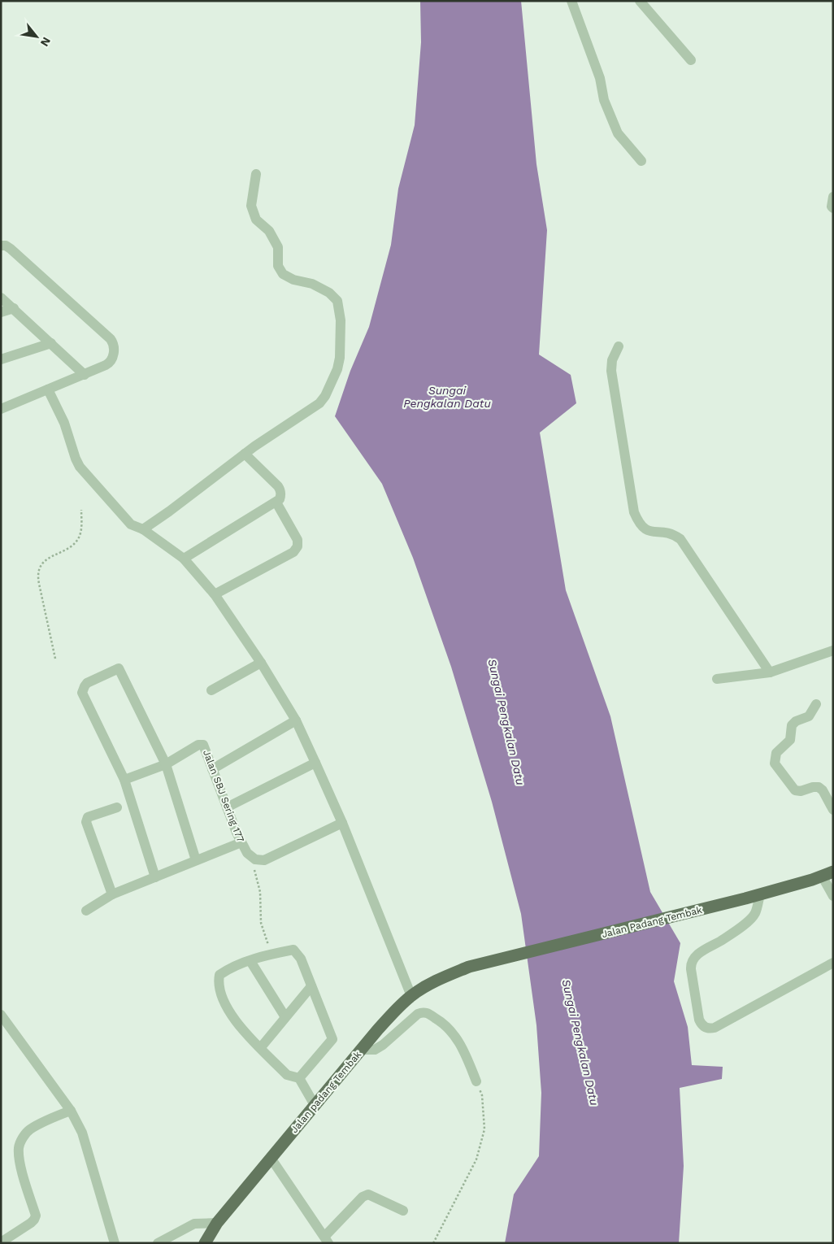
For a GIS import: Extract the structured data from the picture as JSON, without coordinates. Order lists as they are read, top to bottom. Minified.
{"streets":{"main road":["Jalan Padang Tembak","Jalan padang Tembak"],"street":["Jalan SBJ Sering 177"]},"crossings":[["Jalan Padang Tembak","Jalan padang Tembak"]],"water":["Sungai Pengkalan Datu"],"north":"bottom right"}
